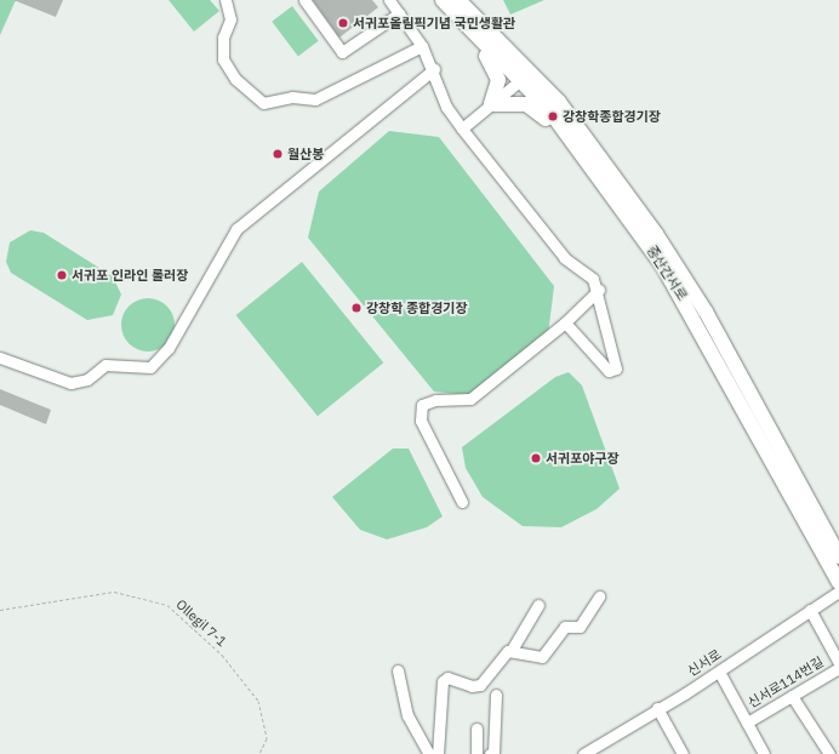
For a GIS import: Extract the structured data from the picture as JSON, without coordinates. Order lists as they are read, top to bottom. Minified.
{"streets":{"main road":["중산간서로"],"street":["신서로","신서로114번길"],"path":["Ollegil 7-1"]},"crossings":[["신서로","신서로114번길"]],"places":["서귀포올림픽기념 국민생활관","강창학종합경기장","월산봉","서귀포 인라인 롤러장","강창학 종합경기장","서귀포야구장"]}
